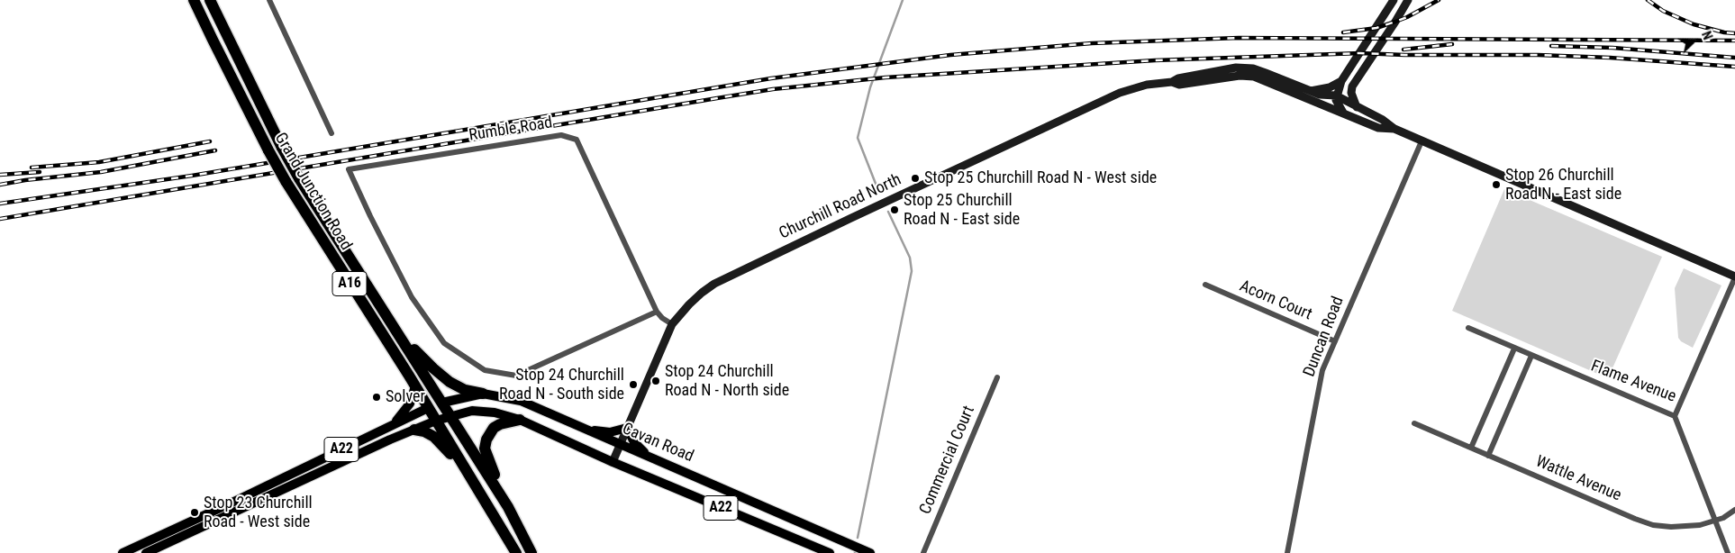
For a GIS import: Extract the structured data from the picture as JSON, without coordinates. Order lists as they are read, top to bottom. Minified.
{"streets":{"highway":["Grand Junction Road","A16","Cavan Road","A22"],"street":["Rumble Road","Churchill Road North","Acorn Court","Duncan Road","Flame Avenue","Commercial Court","Wattle Avenue"]},"crossings":[["Rumble Road","Churchill Road North"],["Grand Junction Road","Cavan Road"],["Grand Junction Road","A22"],["Churchill Road North","Duncan Road"],["Churchill Road North","Flame Avenue"],["Churchill Road North","Cavan Road"],["Churchill Road North","A22"],["Acorn Court","Duncan Road"],["Cavan Road","A22"]],"places":["Stop 25 Churchill Road N - West side","Stop 26 Churchill Road N - East side","Stop 25 Churchill Road N - East side","Stop 24 Churchill Road N - North side","Stop 24 Churchill Road N - South side","Solver","Stop 23 Churchill Road - West side"],"north":"right"}
